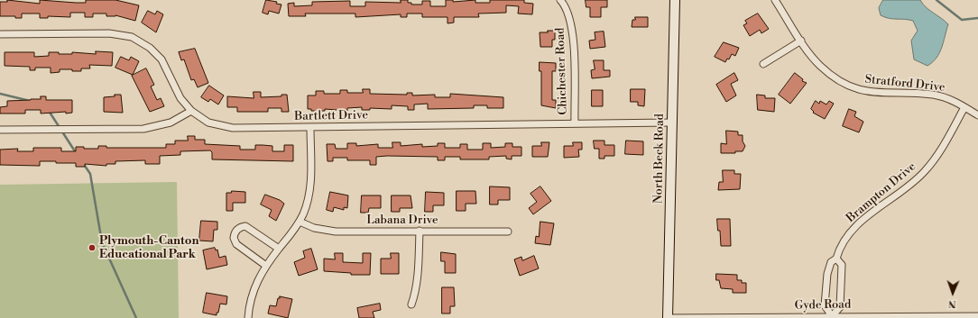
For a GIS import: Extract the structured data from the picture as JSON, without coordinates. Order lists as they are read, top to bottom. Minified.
{"streets":{"main road":["North Beck Road"],"street":["Chichester Road","Stratford Drive","Bartlett Drive","Brampton Drive","Labana Drive","Gyde Road"]},"crossings":[["Chichester Road","Bartlett Drive"],["Stratford Drive","Brampton Drive"],["Bartlett Drive","North Beck Road"],["North Beck Road","Gyde Road"],["Brampton Drive","Gyde Road"]],"places":["Plymouth-Canton Educational Park"],"north":"bottom"}
